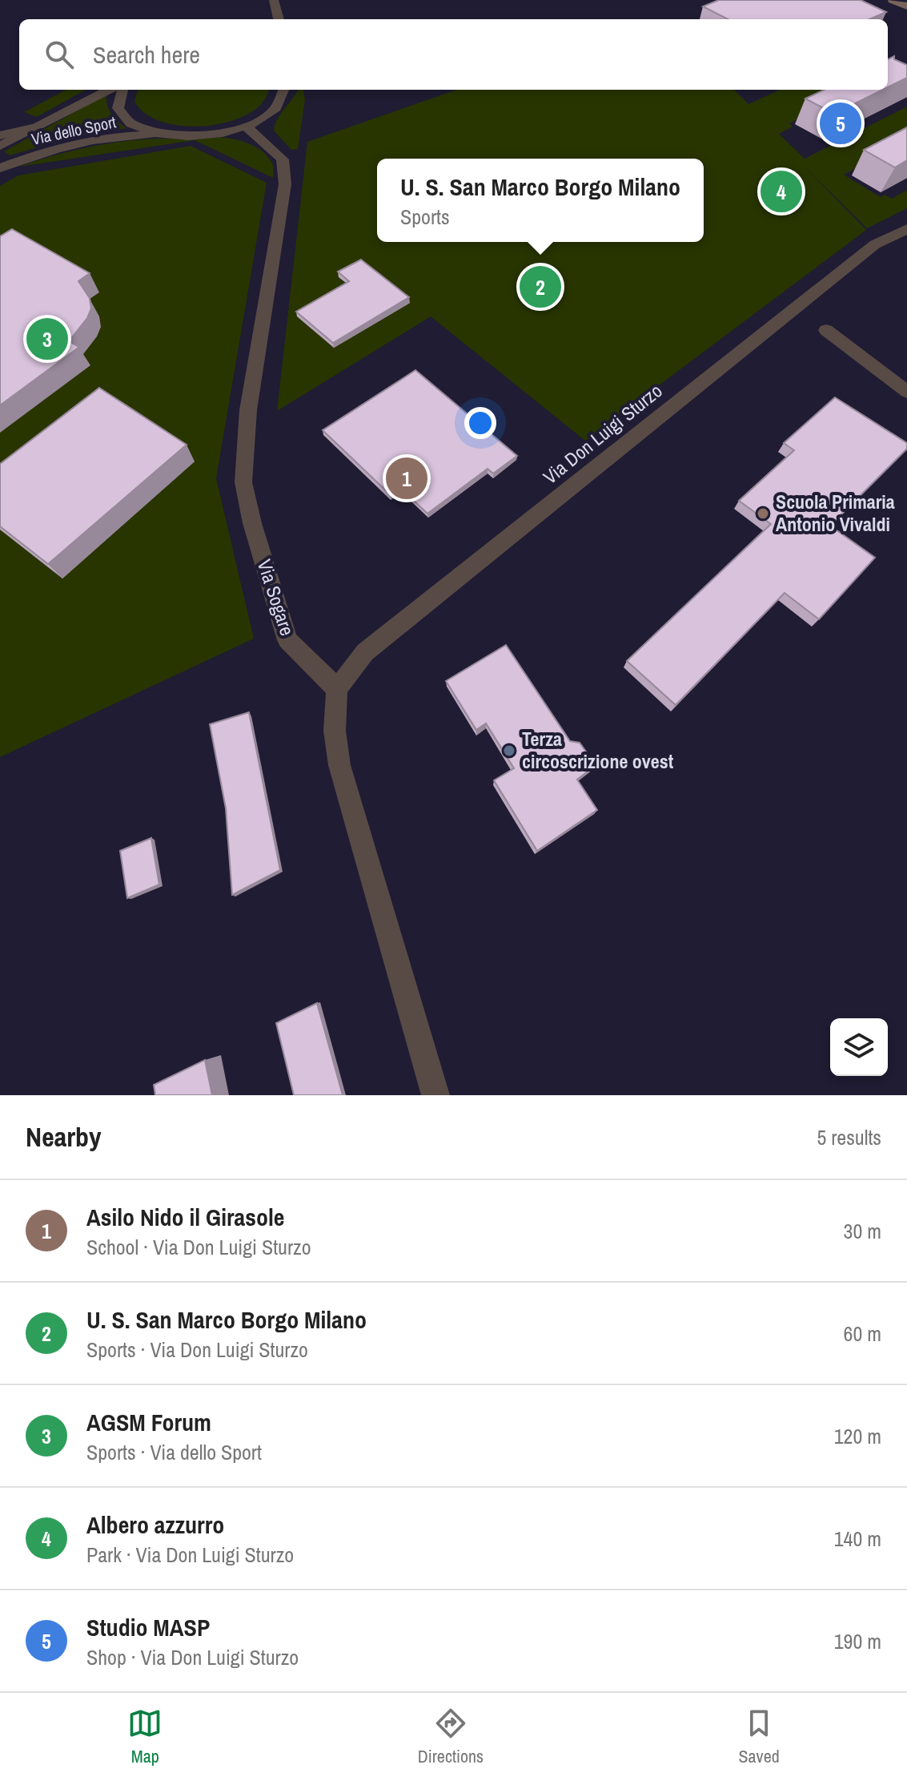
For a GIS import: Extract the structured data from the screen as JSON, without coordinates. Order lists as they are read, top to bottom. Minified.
{"streets":{"street":["Via dello Sport","Via Don Luigi Sturzo","Via Sogare"]},"crossings":[["Via dello Sport","Via Sogare"],["Via Don Luigi Sturzo","Via Sogare"]],"places":["Scuola Primaria Antonio Vivaldi","Terza circoscrizione ovest"],"page":{"search":"Search here","pins":["5","4","2","3","1"],"popup":["U. S. San Marco Borgo Milano","Sports"],"heading":["Nearby","5 results"],"list":[{"mark":"1","name":"Asilo Nido il Girasole","note":"School · Via Don Luigi Sturzo","value":"30 m"},{"mark":"2","name":"U. S. San Marco Borgo Milano","note":"Sports · Via Don Luigi Sturzo","value":"60 m"},{"mark":"3","name":"AGSM Forum","note":"Sports · Via dello Sport","value":"120 m"},{"mark":"4","name":"Albero azzurro","note":"Park · Via Don Luigi Sturzo","value":"140 m"},{"mark":"5","name":"Studio MASP","note":"Shop · Via Don Luigi Sturzo","value":"190 m"}],"nav":["Map","Directions","Saved"]}}
